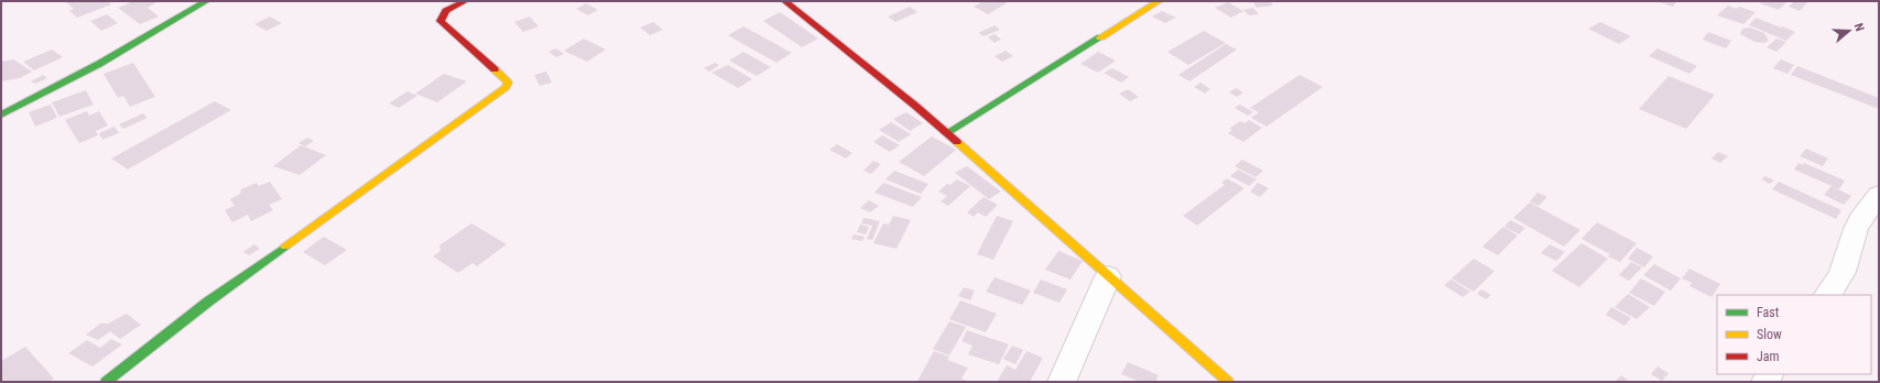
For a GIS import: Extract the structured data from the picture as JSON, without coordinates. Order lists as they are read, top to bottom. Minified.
{"legend":["Fast","Slow","Jam"],"north":"right"}
